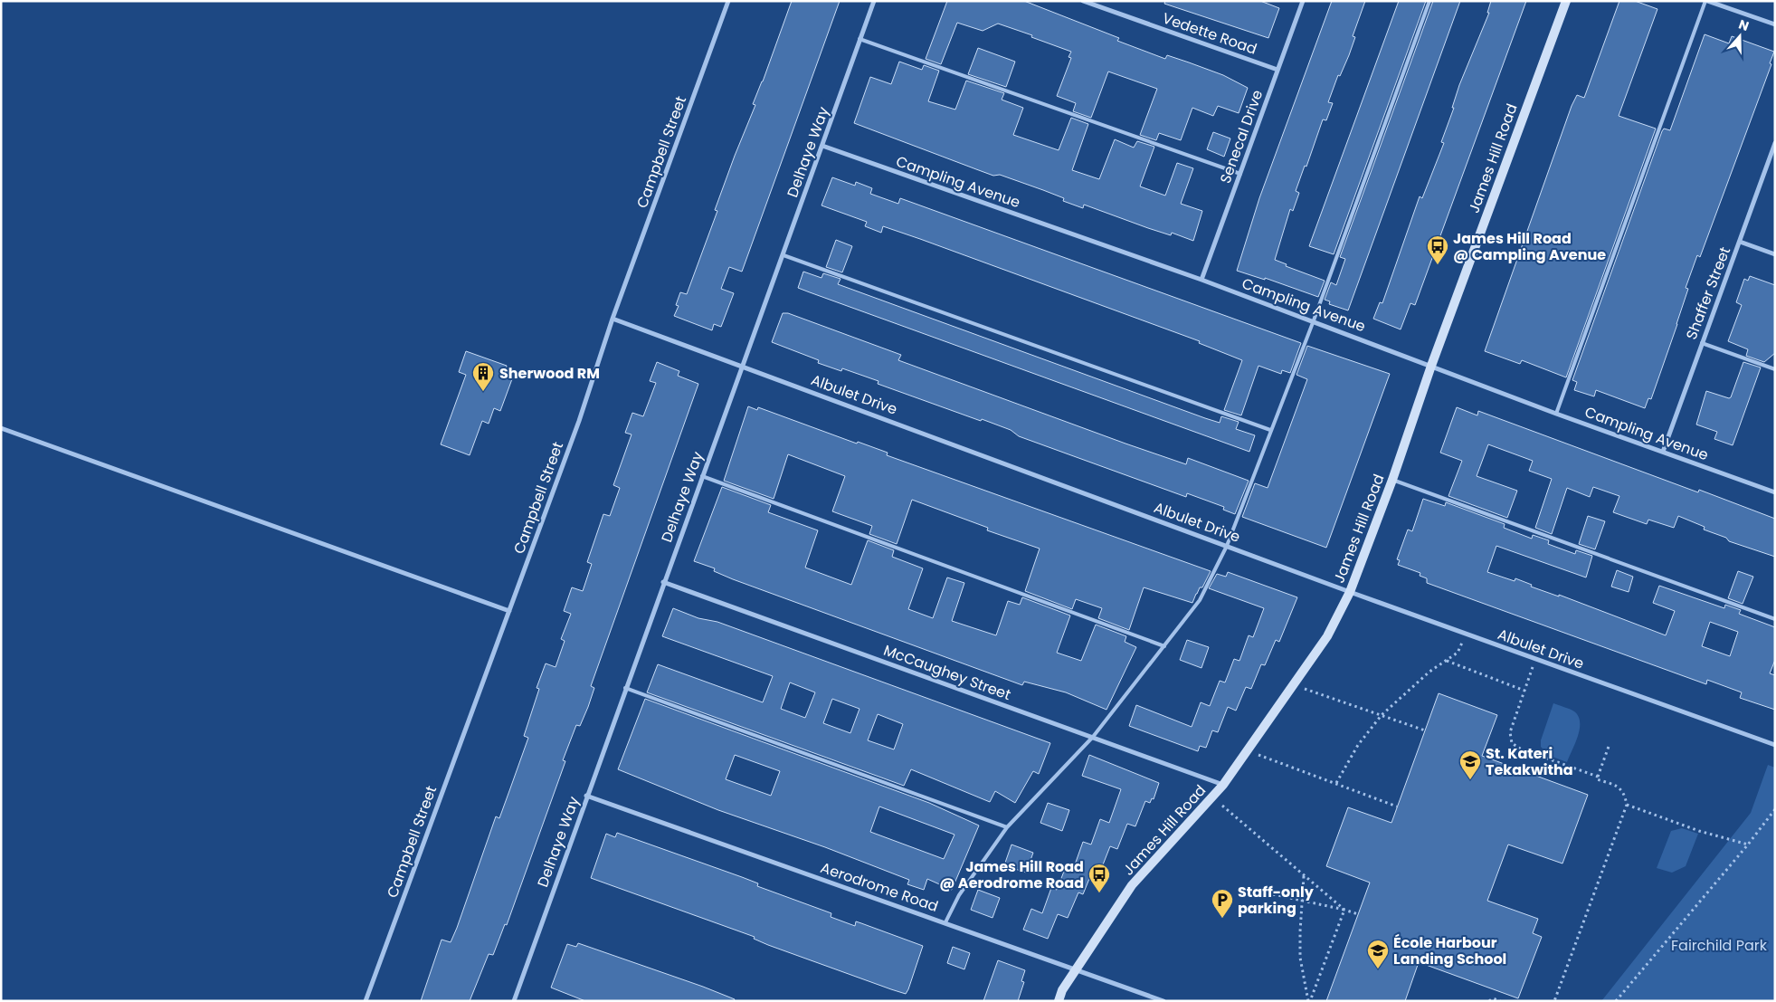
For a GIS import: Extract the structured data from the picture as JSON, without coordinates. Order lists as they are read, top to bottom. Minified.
{"streets":{"street":["Vedette Road","Senecal Drive","Campbell Street","Delhaye Way","James Hill Road","Campling Avenue","Shaffer Street","Albulet Drive","McCaughey Street","Aerodrome Road"]},"crossings":[["Vedette Road","Senecal Drive"],["Senecal Drive","Campling Avenue"],["Campbell Street","Albulet Drive"],["Delhaye Way","Campling Avenue"],["Delhaye Way","Albulet Drive"],["Delhaye Way","McCaughey Street"],["Delhaye Way","Aerodrome Road"],["James Hill Road","Campling Avenue"],["James Hill Road","Albulet Drive"],["James Hill Road","McCaughey Street"],["James Hill Road","Aerodrome Road"],["Campling Avenue","Shaffer Street"]],"parks":["Fairchild Park"],"places":{"bus stop":["James Hill Road @ Campling Avenue","James Hill Road @ Aerodrome Road"],"building":["Sherwood RM"],"school or university":["St. Kateri Tekakwitha","École Harbour Landing School"],"parking":["Staff-only parking"]},"north":"top"}
